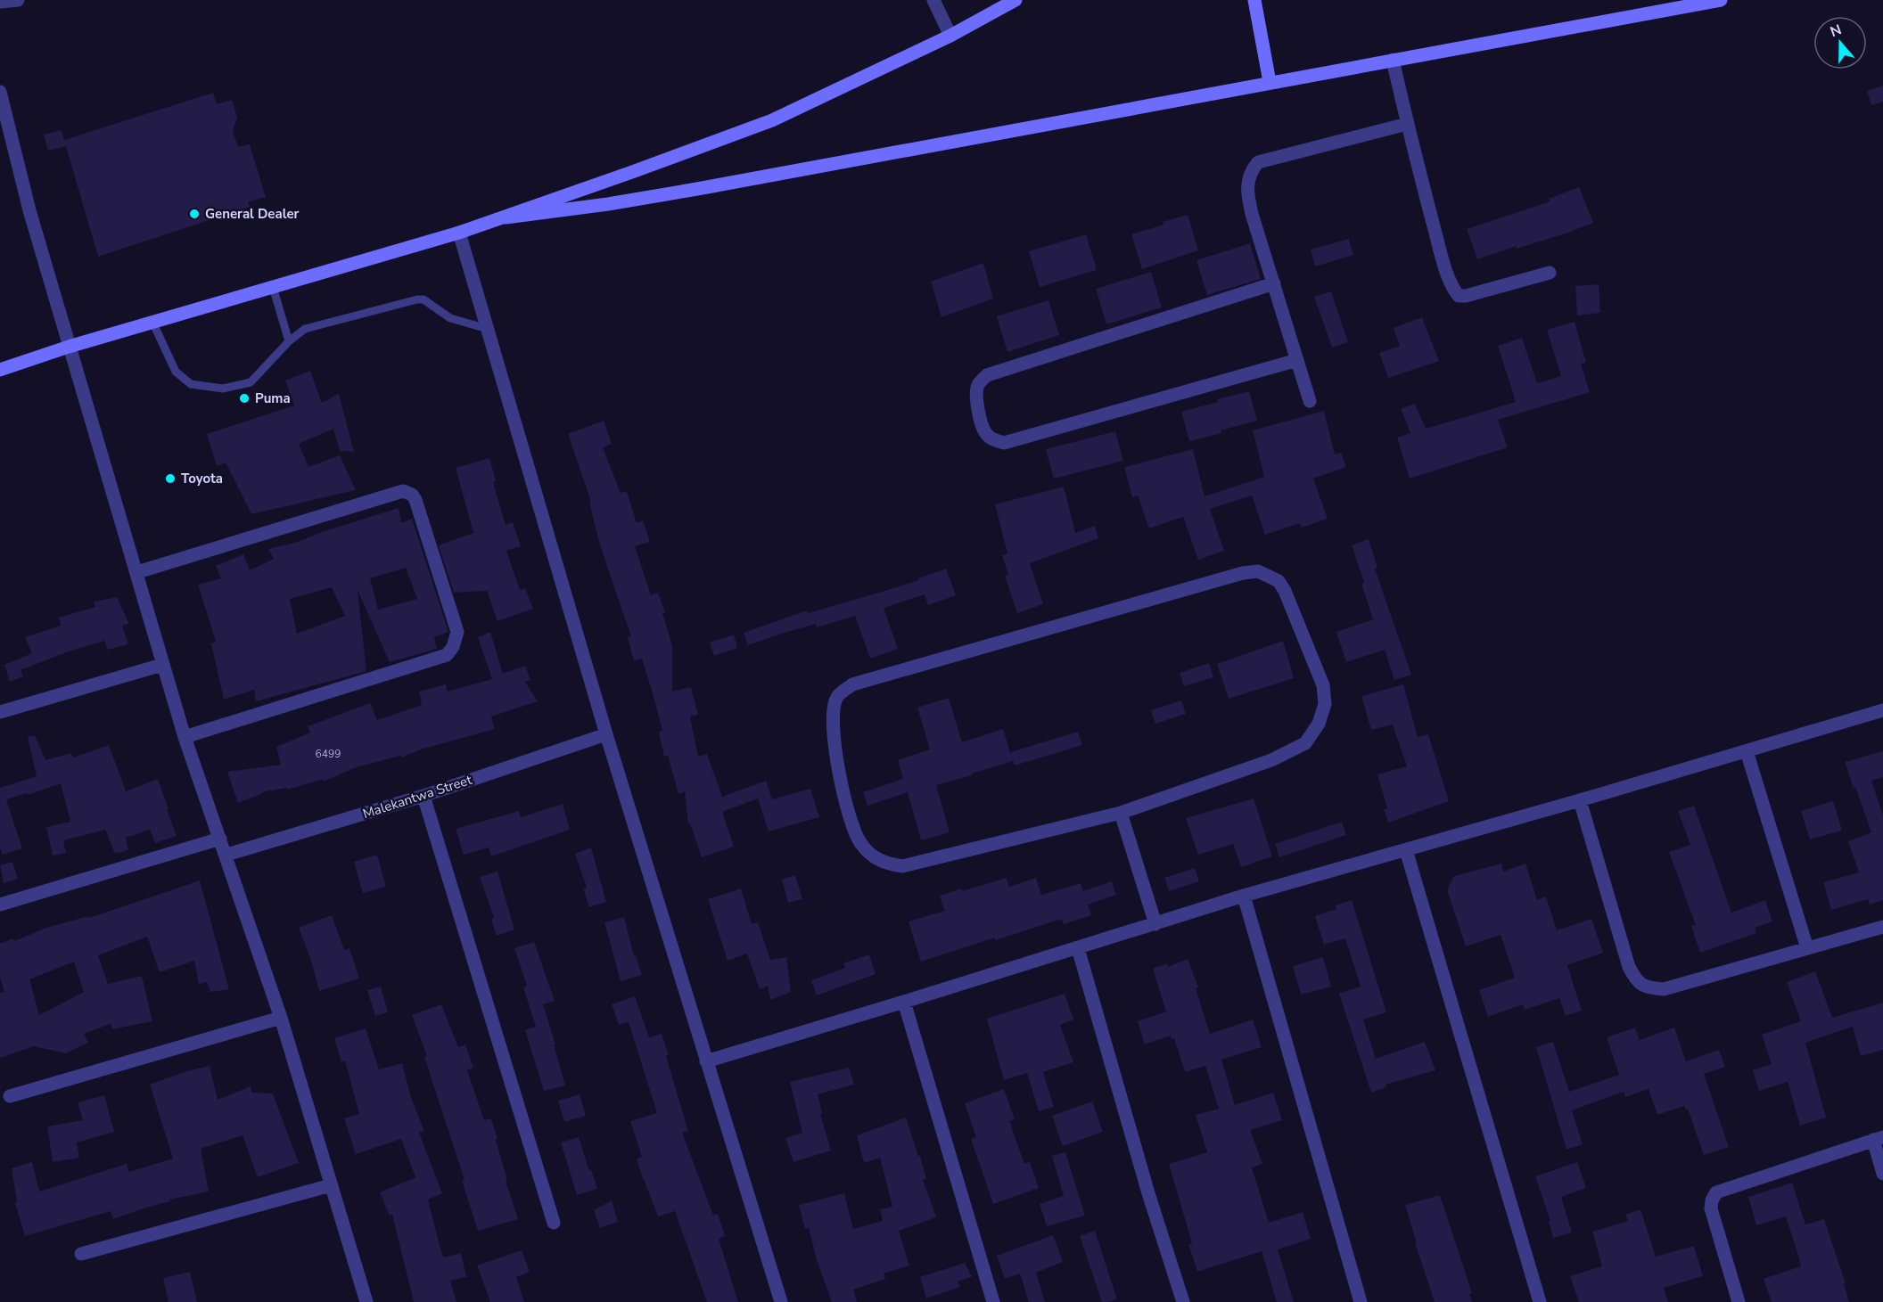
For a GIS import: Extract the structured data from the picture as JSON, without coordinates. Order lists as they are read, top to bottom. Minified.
{"streets":{"street":["Malekantwa Street"]},"places":["General Dealer","Puma","Toyota"],"house_numbers":["6499"],"north":"top"}
